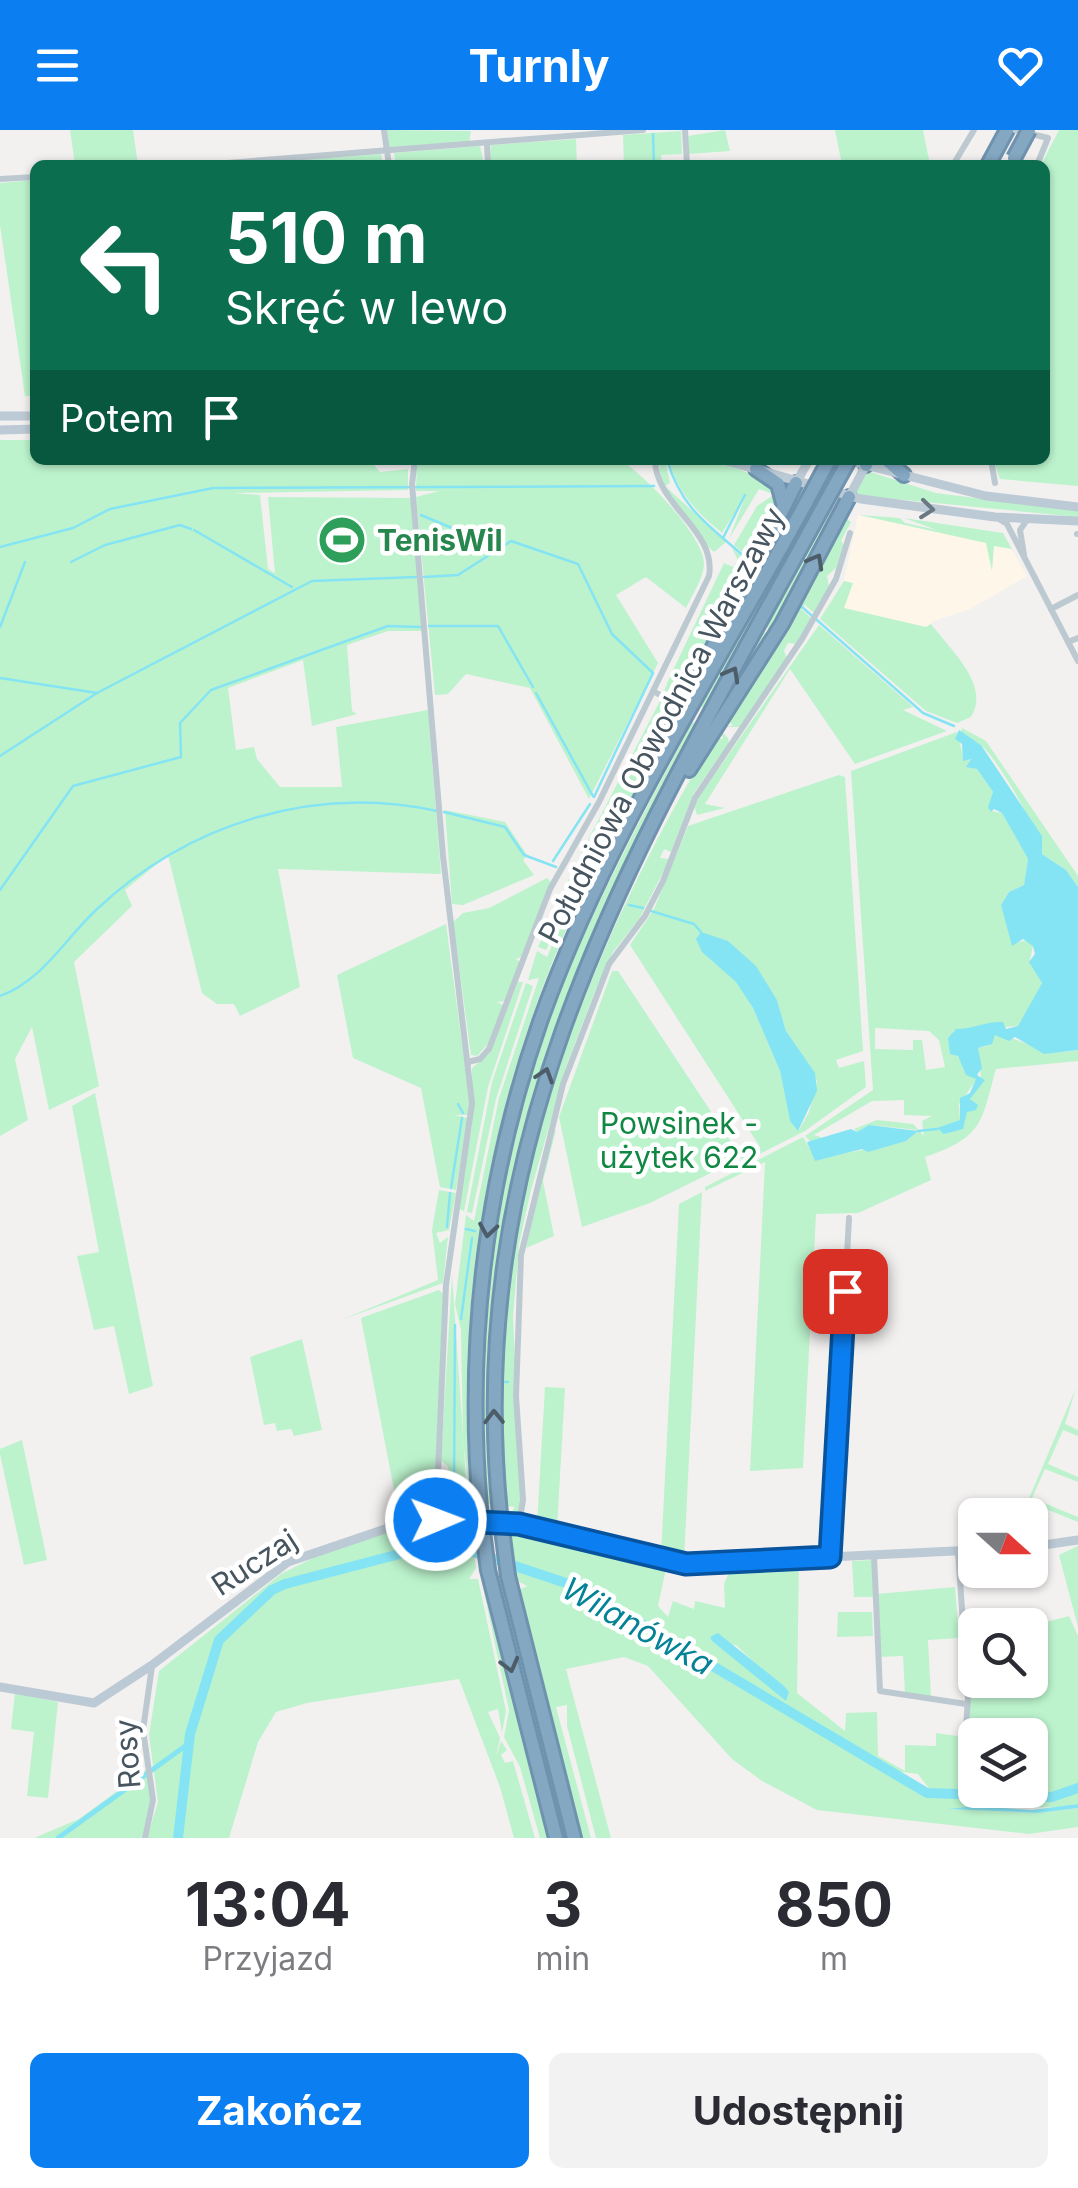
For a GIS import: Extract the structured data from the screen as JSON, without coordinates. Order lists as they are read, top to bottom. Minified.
{"streets":{"highway":["Południowa Obwodnica Warszawy"],"street":["Ruczaj","Rosy"]},"crossings":[["Ruczaj","Rosy"]],"water":["Wilanówka"],"parks":["Powsinek - użytek 622"],"places":{"sports":["TenisWil"]},"north":"right","page":{"header":"Turnly","turn":["510 m","Skręć w lewo"],"then":"Potem","eta":["13:04","Przyjazd","3","min","850","m"],"buttons":["Zakończ","Udostępnij"]}}
